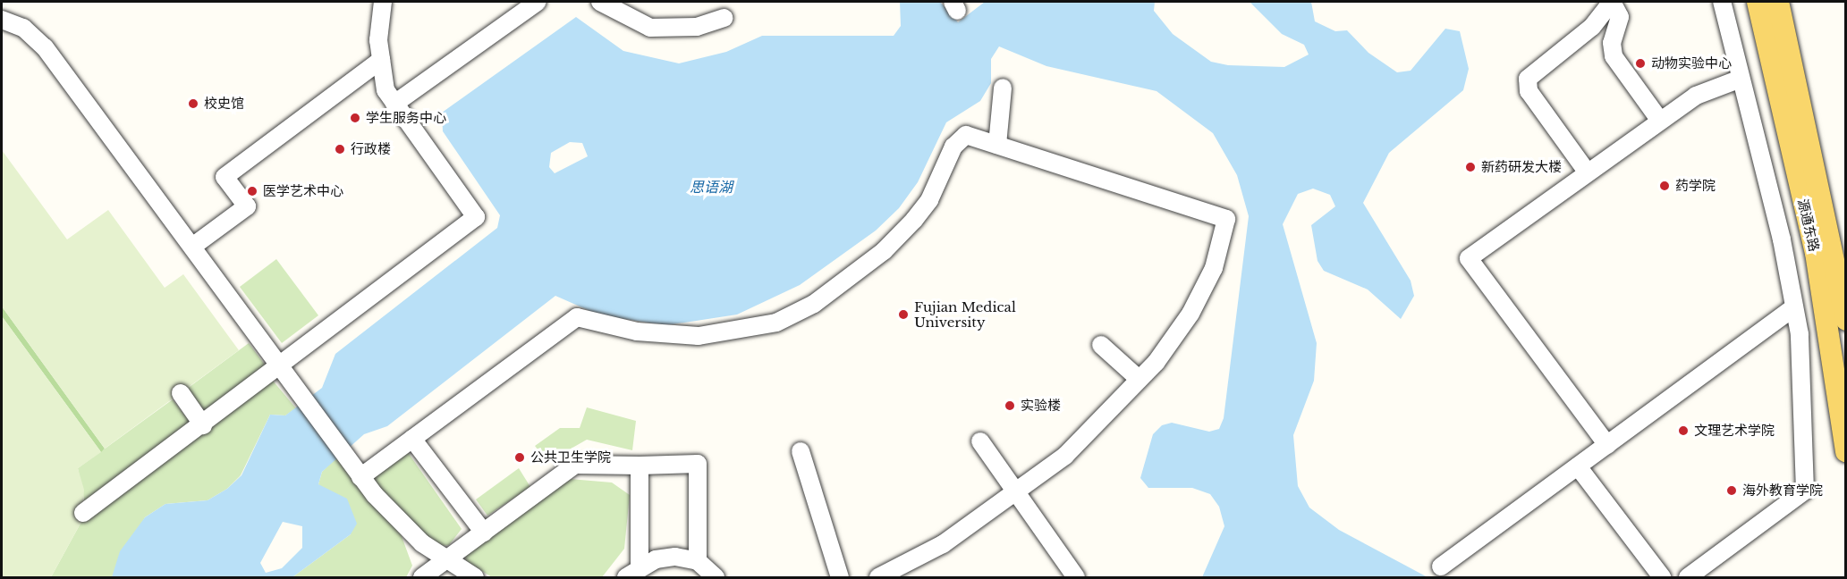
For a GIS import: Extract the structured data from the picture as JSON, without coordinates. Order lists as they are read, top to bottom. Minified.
{"streets":{"main road":["源通东路"]},"water":["思语湖"],"places":["动物实验中心","校史馆","学生服务中心","行政楼","新药研发大楼","药学院","医学艺术中心","Fujian Medical University","实验楼","文理艺术学院","公共卫生学院","海外教育学院"]}
